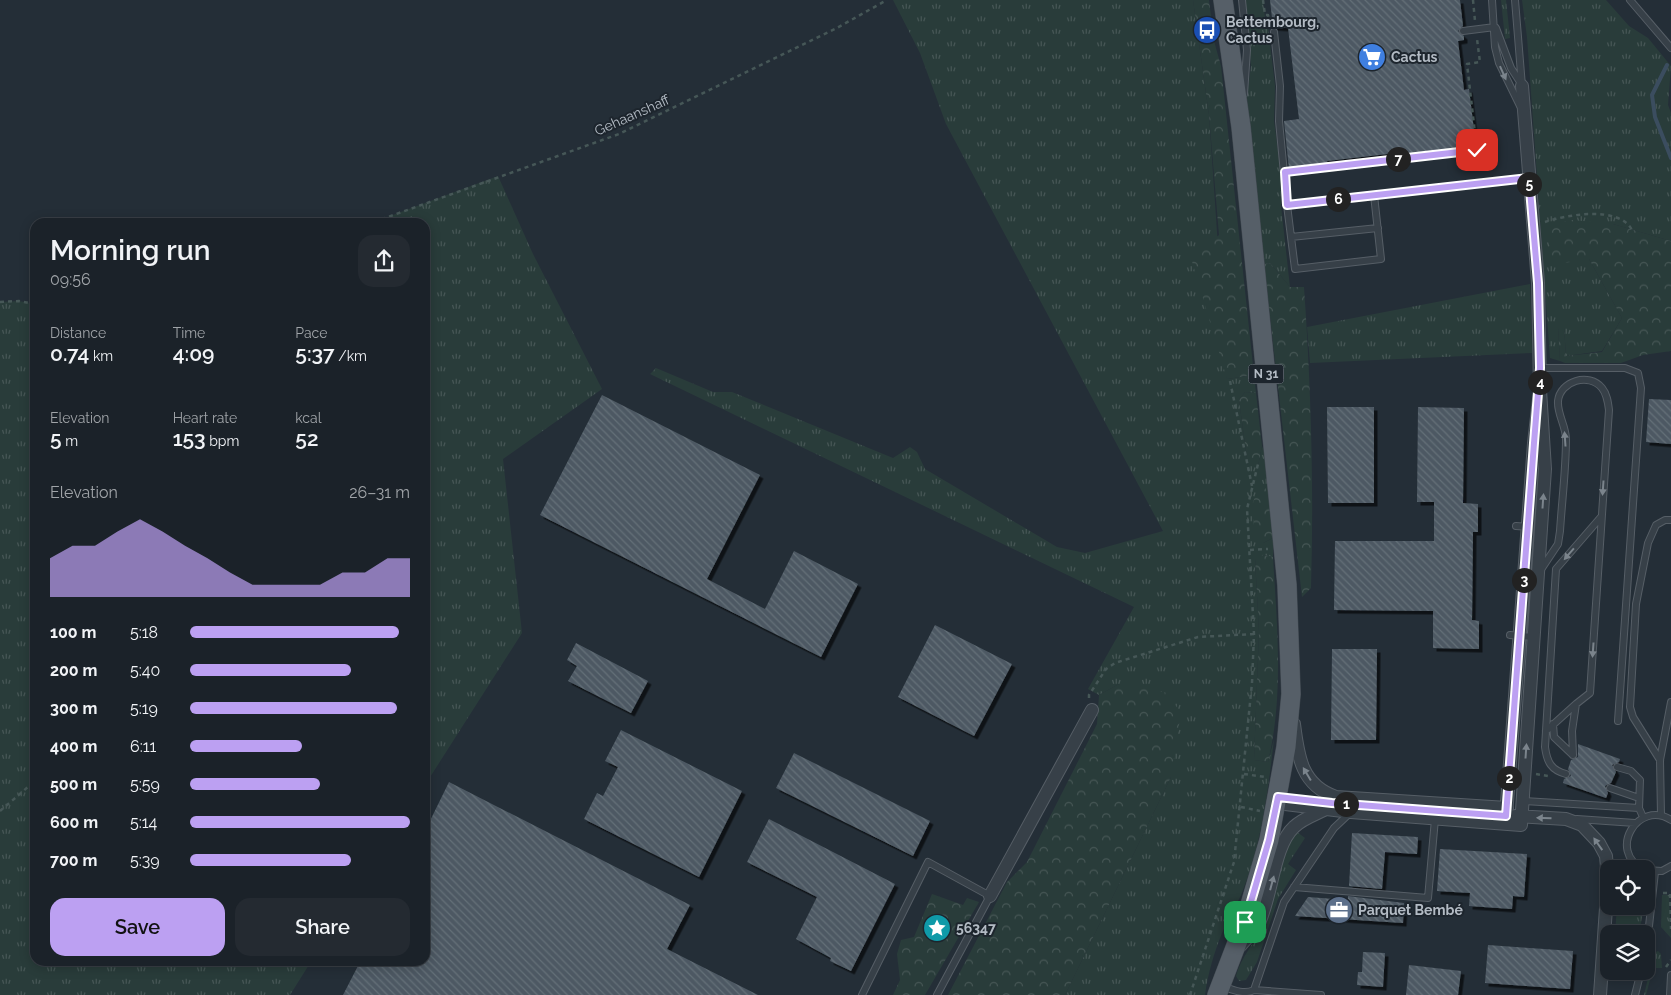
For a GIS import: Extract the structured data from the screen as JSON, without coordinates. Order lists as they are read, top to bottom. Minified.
{"streets":{"main road":["N 31"],"path":["Gehaanshaff"]},"places":{"bus stop":["Bettembourg, Cactus"],"supermarket":["Cactus"],"office":["Parquet Bembé"],"place":["56347"]},"page":{"pins":["7","5","6","4","3","2","1"],"heading":["Morning run","09:56"],"stats":[["Distance","0.74 km"],["Time","4:09"],["Pace","5:37 /km"],["Elevation","5 m"],["Heart rate","153 bpm"],["kcal","52"]],"chart":["Elevation","26–31 m"],"list":[{"name":"100 m","note":"5:18"},{"name":"200 m","note":"5:40"},{"name":"300 m","note":"5:19"},{"name":"400 m","note":"6:11"},{"name":"500 m","note":"5:59"},{"name":"600 m","note":"5:14"},{"name":"700 m","note":"5:39"}],"buttons":["Save","Share"]}}
